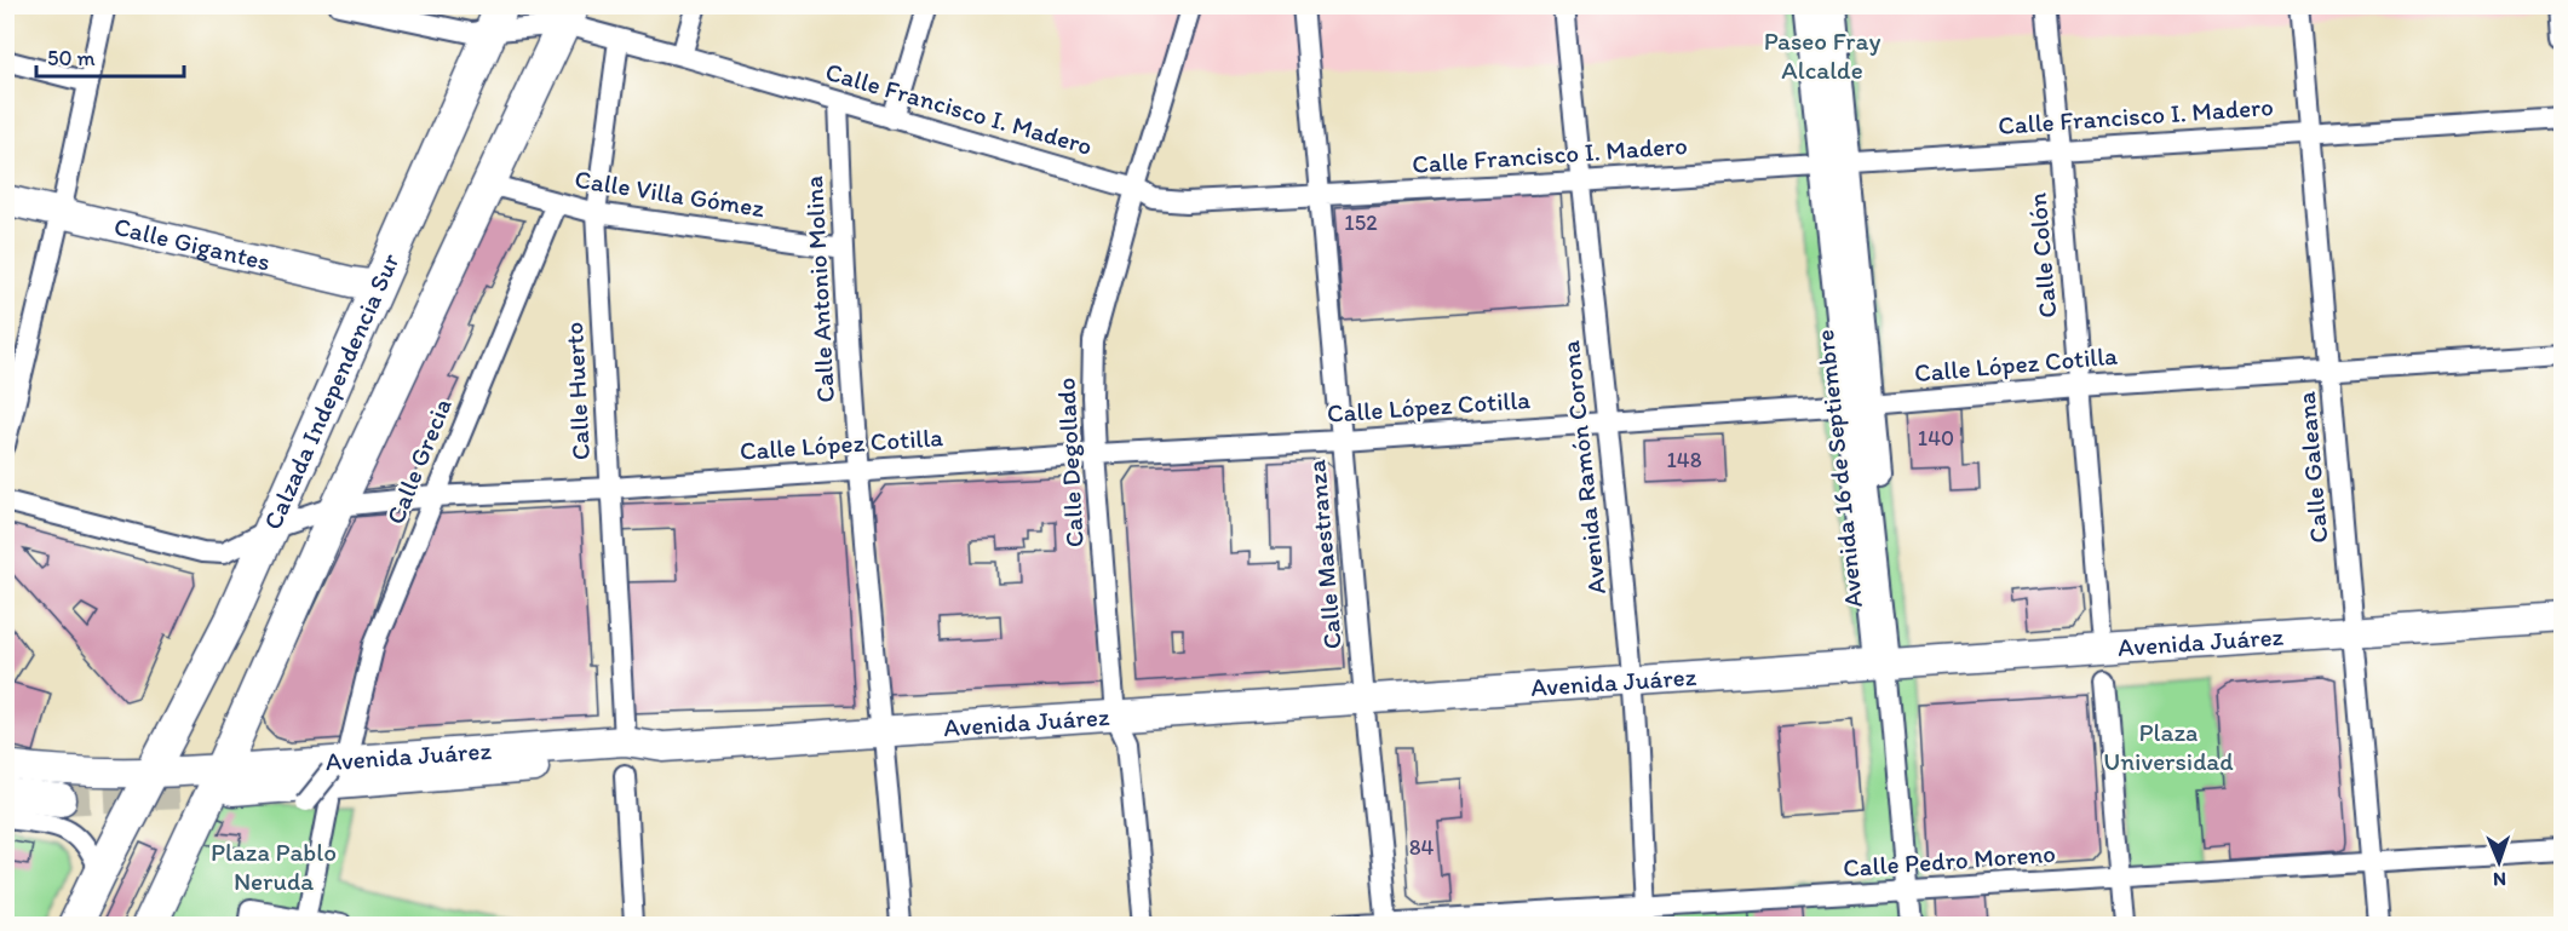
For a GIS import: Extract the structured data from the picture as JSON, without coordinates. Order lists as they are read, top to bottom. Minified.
{"streets":{"main road":["Calle Gigantes","Calzada Independencia Sur","Avenida Juárez"],"street":["Calle Francisco I. Madero","Calle Villa Gómez","Calle Colón","Calle Antonio Molina","Calle López Cotilla","Calle Huerto","Calle Grecia","Calle Degollado","Avenida Ramón Corona","Calle Galeana","Avenida 16 de Septiembre","Calle Maestranza","Calle Pedro Moreno"]},"crossings":[["Calle Francisco I. Madero","Calle Colón"],["Calle Francisco I. Madero","Calle Antonio Molina"],["Calle Francisco I. Madero","Calle Huerto"],["Calle Francisco I. Madero","Calzada Independencia Sur"],["Calle Francisco I. Madero","Calle Degollado"],["Calle Francisco I. Madero","Avenida Ramón Corona"],["Calle Francisco I. Madero","Calle Galeana"],["Calle Francisco I. Madero","Avenida 16 de Septiembre"],["Calle Francisco I. Madero","Calle Maestranza"],["Calle Villa Gómez","Calle Antonio Molina"],["Calle Villa Gómez","Calle Huerto"],["Calle Villa Gómez","Calzada Independencia Sur"],["Calle Villa Gómez","Calle Grecia"],["Calle Gigantes","Calzada Independencia Sur"],["Calle Colón","Calle López Cotilla"],["Calle Antonio Molina","Calle López Cotilla"],["Calle Antonio Molina","Avenida Juárez"],["Calle López Cotilla","Calle Huerto"],["Calle López Cotilla","Calzada Independencia Sur"],["Calle López Cotilla","Calle Grecia"],["Calle López Cotilla","Calle Degollado"],["Calle López Cotilla","Avenida Ramón Corona"],["Calle López Cotilla","Calle Galeana"],["Calle López Cotilla","Avenida 16 de Septiembre"],["Calle López Cotilla","Calle Maestranza"],["Calle Huerto","Avenida Juárez"],["Calzada Independencia Sur","Avenida Juárez"],["Calle Degollado","Avenida Juárez"],["Avenida Ramón Corona","Avenida Juárez"],["Avenida Ramón Corona","Calle Pedro Moreno"],["Calle Galeana","Avenida Juárez"],["Calle Galeana","Calle Pedro Moreno"],["Avenida 16 de Septiembre","Avenida Juárez"],["Avenida 16 de Septiembre","Calle Pedro Moreno"],["Calle Maestranza","Avenida Juárez"],["Calle Maestranza","Calle Pedro Moreno"]],"parks":["Paseo Fray Alcalde","Plaza Universidad","Plaza Pablo Neruda"],"house_numbers":["152","140","148","84"],"scale_bar":"50 m","north":"bottom"}
